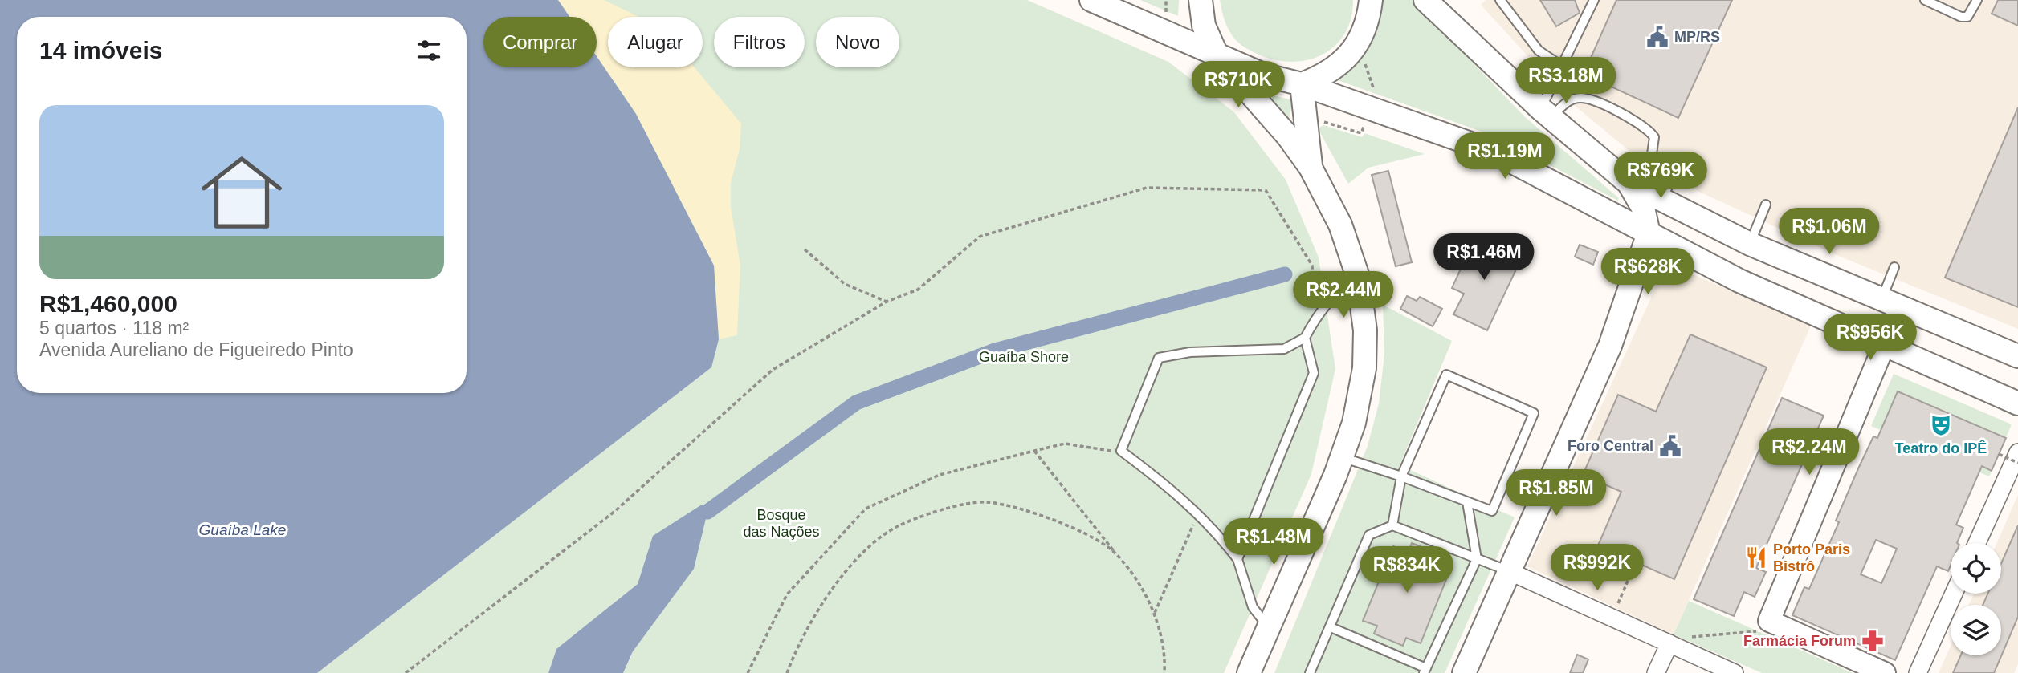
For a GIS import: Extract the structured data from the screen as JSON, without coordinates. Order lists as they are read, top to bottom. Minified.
{"water":["Guaíba Lake"],"parks":["Guaíba Shore","Bosque das Nações"],"places":{"public building":["MP/RS","Foro Central"],"theatre":["Teatro do IPÊ"],"restaurant":["Porto Paris Bistrô"],"pharmacy":["Farmácia Forum"]},"page":{"chip":["Comprar","Alugar","Filtros","Novo"],"heading":"14 imóveis","price":["R$3.18M","R$710K","R$1.19M","R$769K","R$1.06M","R$1.46M","R$628K","R$2.44M","R$956K","R$2.24M","R$1.85M","R$1.48M","R$992K","R$834K"],"list":[{"name":"R$1,460,000","note":"5 quartos · 118 m² · Avenida Aureliano de Figueiredo Pinto"}]}}
